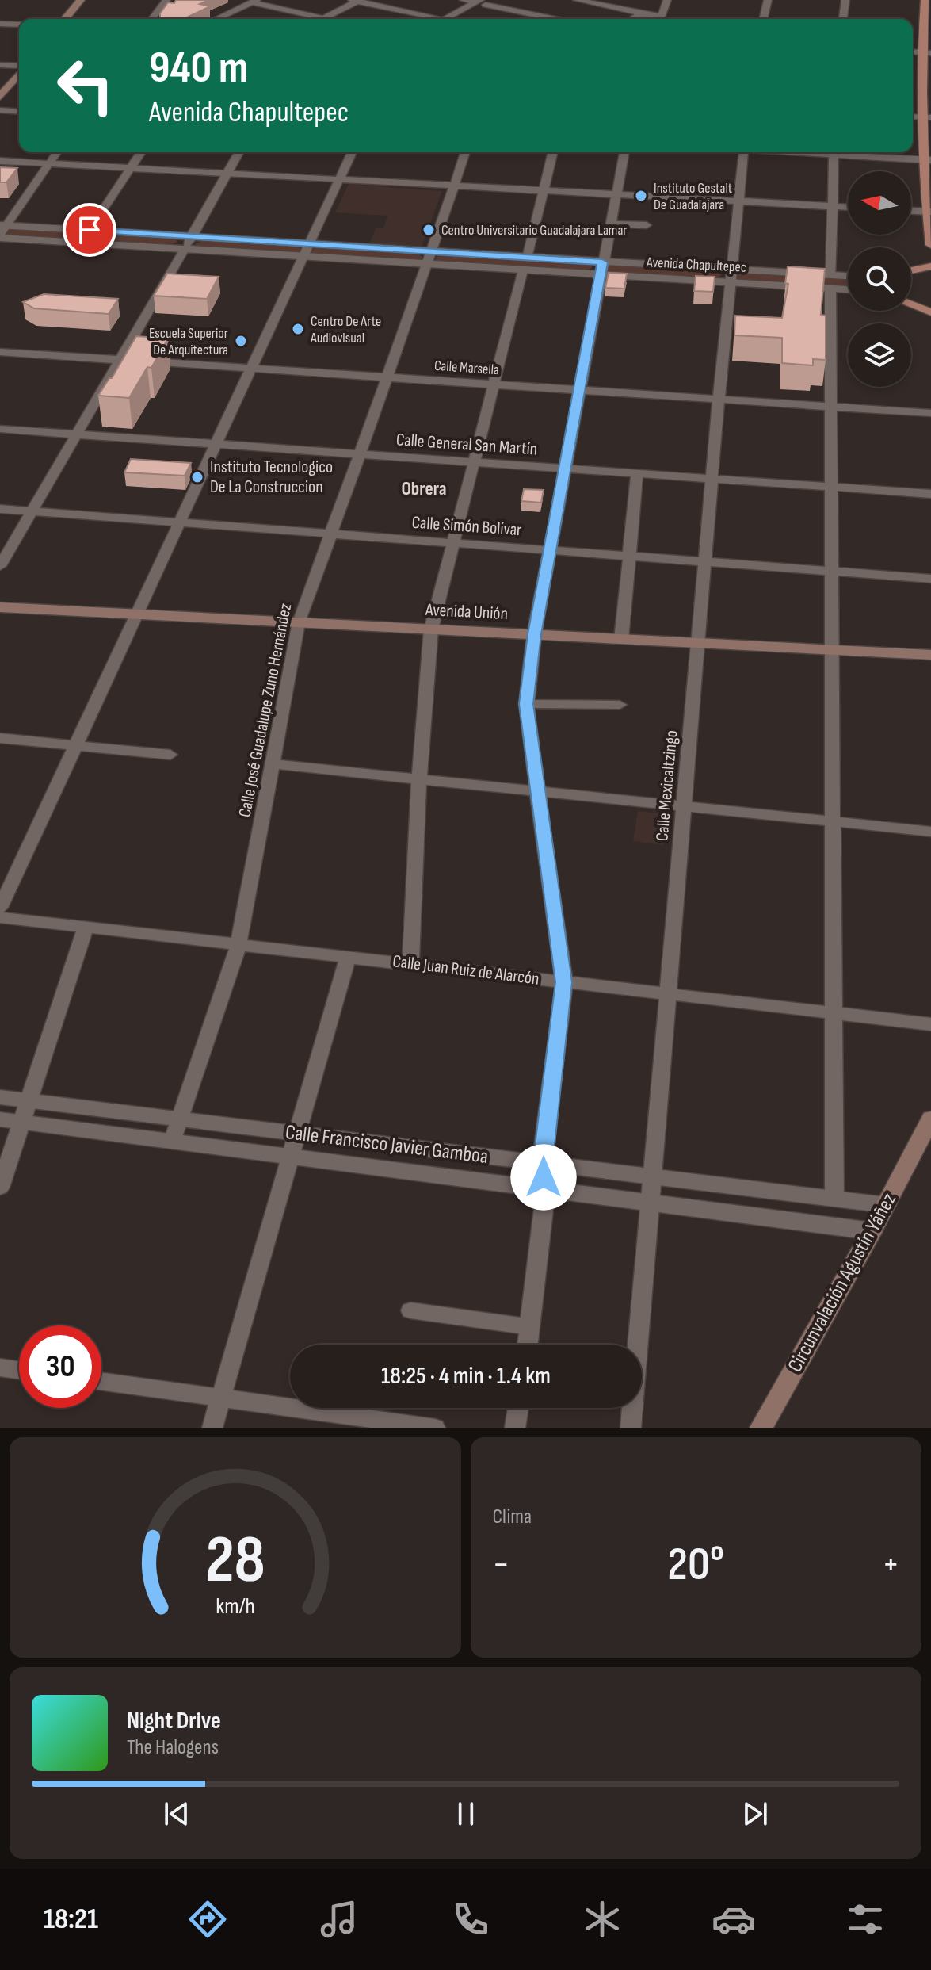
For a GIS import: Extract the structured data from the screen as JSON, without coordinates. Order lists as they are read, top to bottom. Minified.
{"streets":{"main road":["Avenida Unión","Circunvalación Agustín Yáñez"],"street":["Avenida Chapultepec","Calle Marsella","Calle General San Martín","Calle Simón Bolívar","Calle José Guadalupe Zuno Hernández","Calle Mexicaltzingo","Calle Juan Ruiz de Alarcón","Calle Francisco Javier Gamboa"]},"crossings":[["Avenida Chapultepec","Calle José Guadalupe Zuno Hernández"],["Avenida Chapultepec","Calle Mexicaltzingo"],["Calle Marsella","Calle José Guadalupe Zuno Hernández"],["Calle Marsella","Calle Mexicaltzingo"],["Calle General San Martín","Calle José Guadalupe Zuno Hernández"],["Calle General San Martín","Calle Mexicaltzingo"],["Calle Simón Bolívar","Calle José Guadalupe Zuno Hernández"],["Calle Simón Bolívar","Calle Mexicaltzingo"],["Avenida Unión","Calle José Guadalupe Zuno Hernández"],["Avenida Unión","Calle Mexicaltzingo"],["Calle José Guadalupe Zuno Hernández","Calle Juan Ruiz de Alarcón"],["Calle José Guadalupe Zuno Hernández","Calle Francisco Javier Gamboa"],["Calle Mexicaltzingo","Calle Juan Ruiz de Alarcón"],["Calle Mexicaltzingo","Calle Francisco Javier Gamboa"],["Calle Francisco Javier Gamboa","Circunvalación Agustín Yáñez"]],"districts":["Obrera"],"places":["Instituto Gestalt De Guadalajara","Centro Universitario Guadalajara Lamar","Centro De Arte Audiovisual","Escuela Superior De Arquitectura","Instituto Tecnologico De La Construccion"],"north":"left","page":{"turn":["940 m","Avenida Chapultepec"],"limit":"30","trip":"18:25 · 4 min · 1.4 km","tile":"Clima","heat":["−","20°","+"],"song":["Night Drive","The Halogens"],"tabs":"18:21","gauge":["28","km/h"]}}
